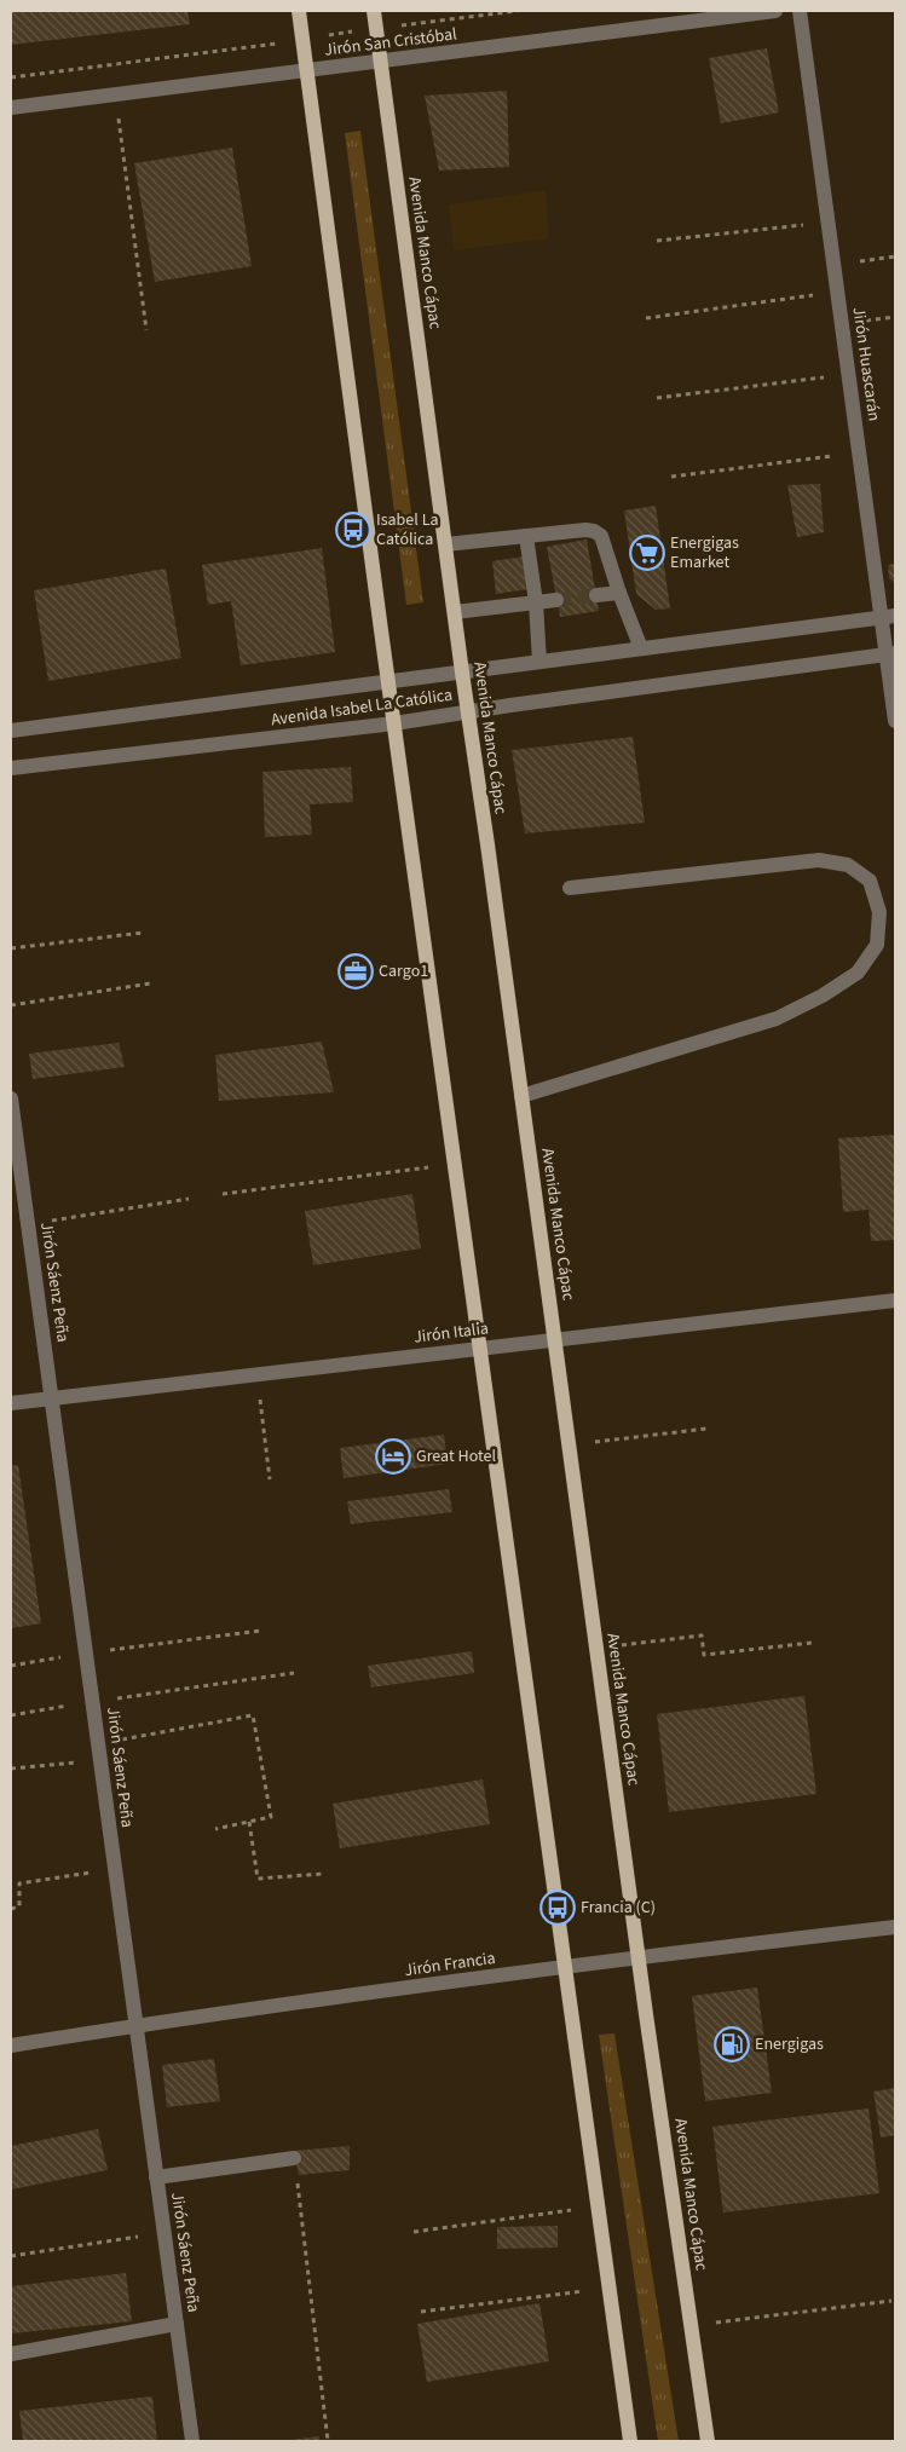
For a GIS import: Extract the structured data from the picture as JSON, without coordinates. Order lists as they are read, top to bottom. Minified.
{"streets":{"main road":["Avenida Manco Cápac"],"street":["Jirón San Cristóbal","Jirón Huascarán","Avenida Isabel La Católica","Jirón Sáenz Peña","Jirón Italia","Jirón Francia"]},"crossings":[["Jirón San Cristóbal","Avenida Manco Cápac"],["Avenida Manco Cápac","Avenida Isabel La Católica"],["Avenida Manco Cápac","Jirón Italia"],["Avenida Manco Cápac","Jirón Francia"],["Jirón Huascarán","Avenida Isabel La Católica"],["Jirón Sáenz Peña","Jirón Italia"],["Jirón Sáenz Peña","Jirón Francia"]],"places":{"bus stop":["Isabel La Católica","Francia (C)"],"supermarket":["Energigas Emarket"],"office":["Cargo1"],"hotel":["Great Hotel"],"fuel station":["Energigas"]}}
